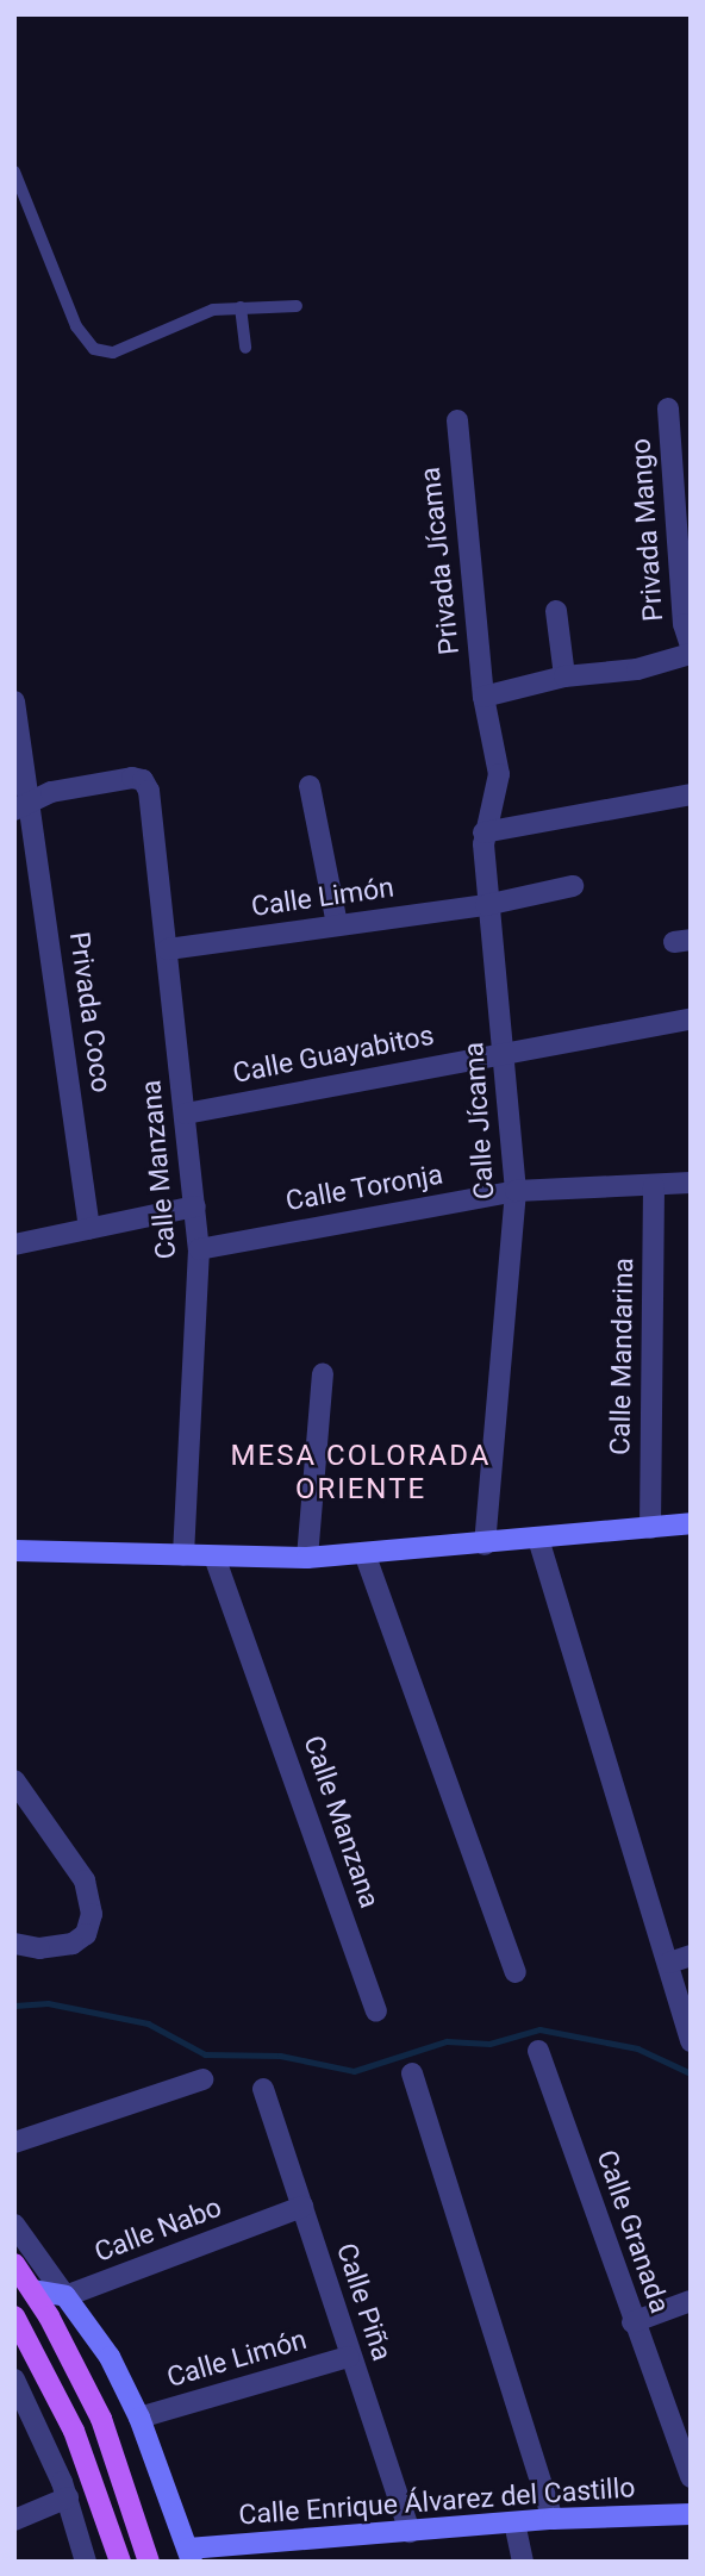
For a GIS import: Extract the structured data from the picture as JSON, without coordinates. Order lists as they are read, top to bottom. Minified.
{"streets":{"street":["Privada Mango","Privada Jícama","Calle Limón","Privada Coco","Calle Guayabitos","Calle Jícama","Calle Manzana","Calle Toronja","Calle Mandarina","Calle Nabo","Calle Granada","Calle Piña","Calle Enrique Álvarez del Castillo"]},"crossings":[["Privada Jícama","Calle Jícama"],["Calle Limón","Calle Jícama"],["Calle Limón","Calle Manzana"],["Calle Limón","Calle Piña"],["Privada Coco","Calle Manzana"],["Calle Guayabitos","Calle Jícama"],["Calle Guayabitos","Calle Manzana"],["Calle Jícama","Calle Toronja"],["Calle Manzana","Calle Toronja"],["Calle Toronja","Calle Mandarina"],["Calle Nabo","Calle Piña"],["Calle Piña","Calle Enrique Álvarez del Castillo"]],"districts":["MESA COLORADA ORIENTE"]}
